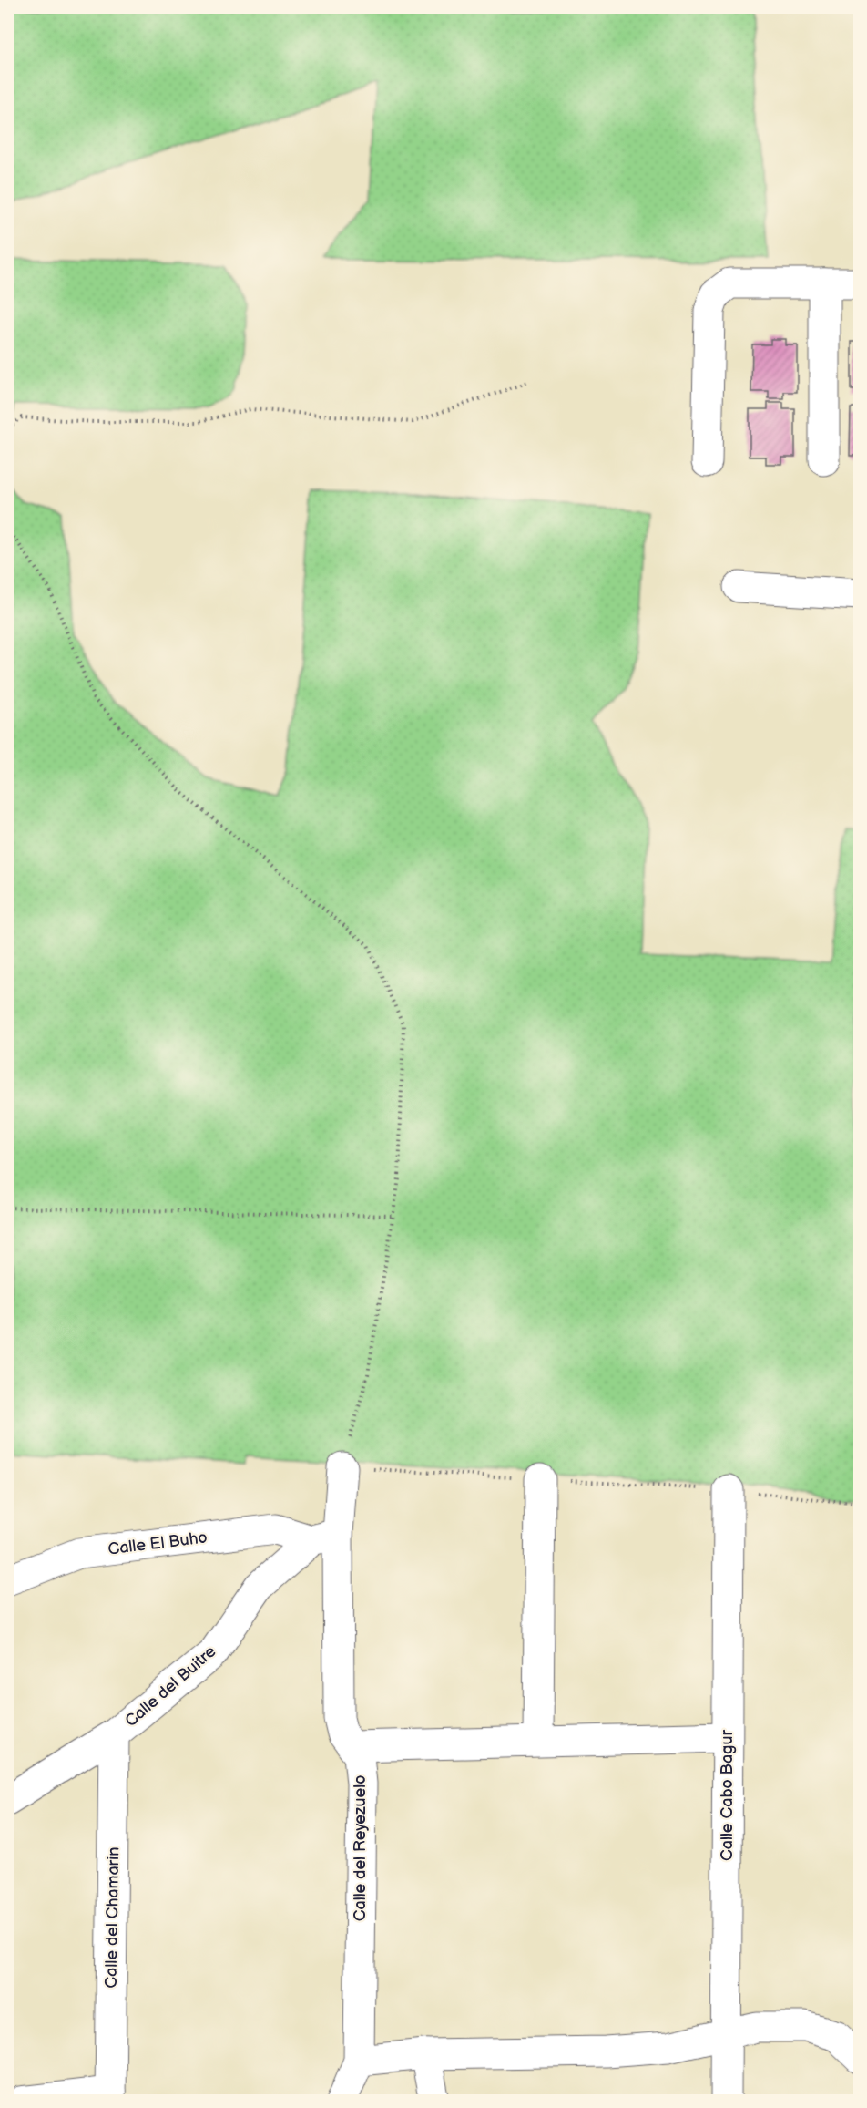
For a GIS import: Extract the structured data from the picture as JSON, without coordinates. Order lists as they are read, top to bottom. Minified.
{"streets":{"street":["Calle El Buho","Calle del Buitre","Calle Cabo Bagur","Calle del Reyezuelo","Calle del Chamarin"]},"crossings":[["Calle El Buho","Calle del Buitre"],["Calle El Buho","Calle del Reyezuelo"],["Calle del Buitre","Calle del Reyezuelo"],["Calle del Buitre","Calle del Chamarin"]]}
